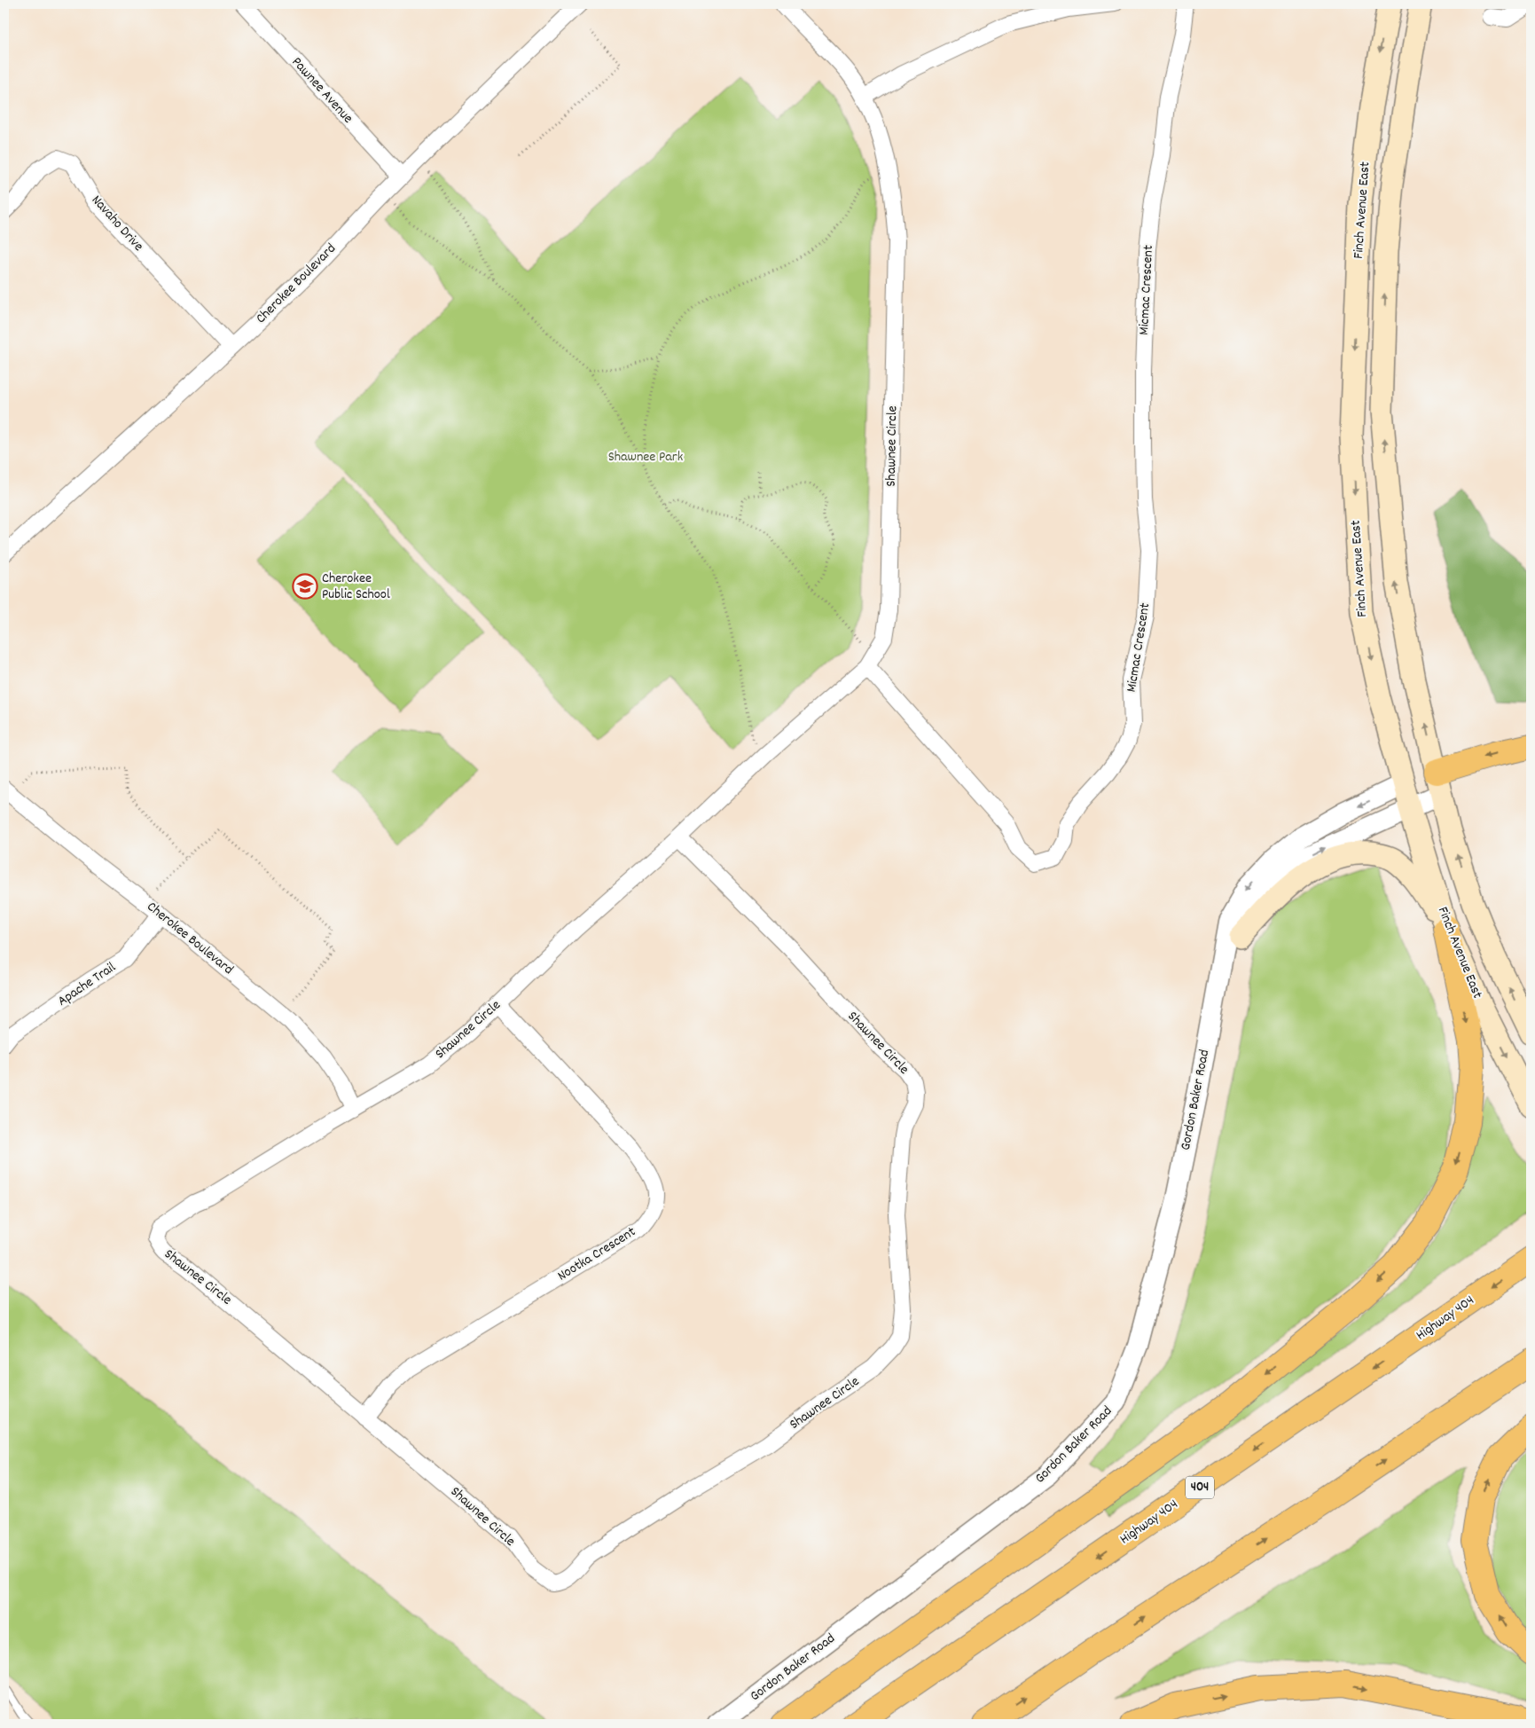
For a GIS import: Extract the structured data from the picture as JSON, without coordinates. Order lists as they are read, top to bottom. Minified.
{"streets":{"highway":["Highway 404","404"],"main road":["Finch Avenue East"],"street":["Pawnee Avenue","Navaho Drive","Cherokee Boulevard","Micmac Crescent","Shawnee Circle","Apache Trail","Gordon Baker Road","Nootka Crescent"]},"crossings":[["Pawnee Avenue","Cherokee Boulevard"],["Finch Avenue East","Gordon Baker Road"],["Navaho Drive","Cherokee Boulevard"],["Cherokee Boulevard","Shawnee Circle"],["Cherokee Boulevard","Apache Trail"],["Micmac Crescent","Shawnee Circle"],["Shawnee Circle","Nootka Crescent"]],"parks":["Shawnee Park"],"places":{"school or university":["Cherokee Public School"]}}
